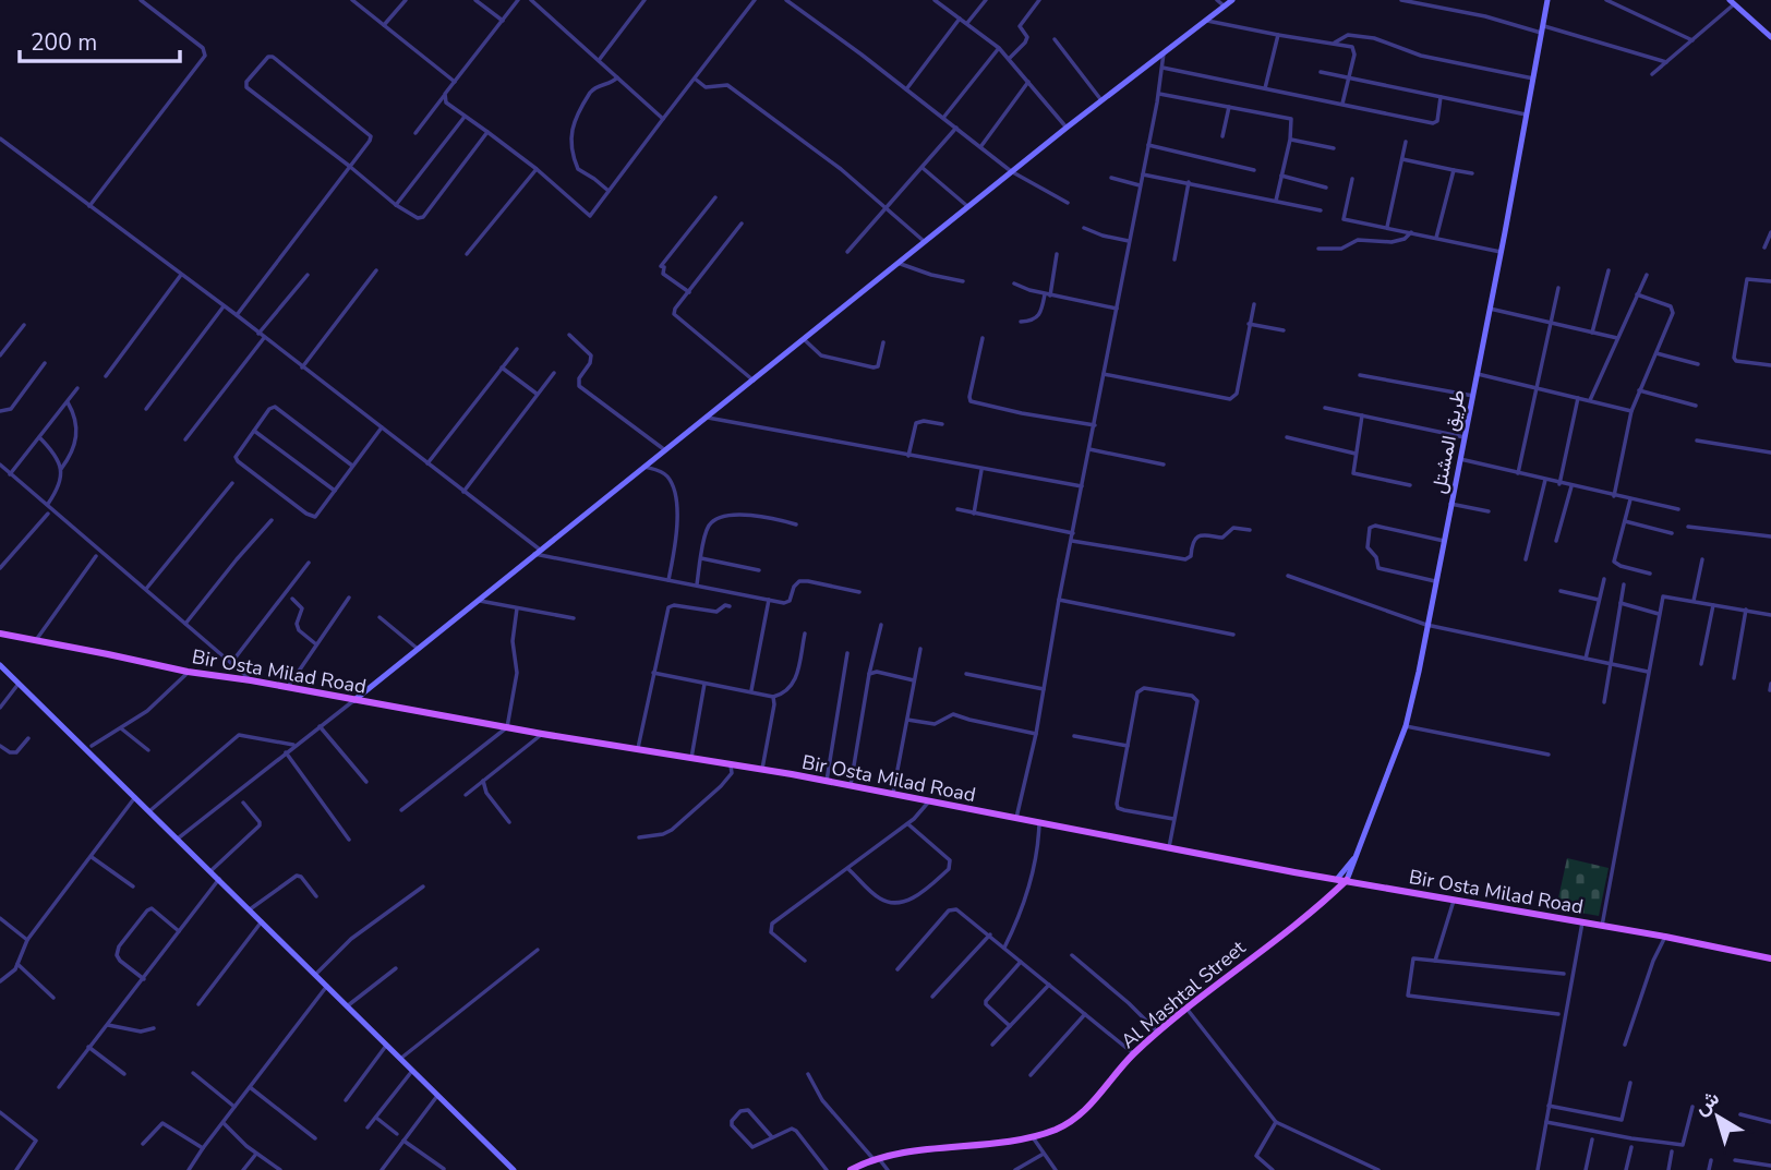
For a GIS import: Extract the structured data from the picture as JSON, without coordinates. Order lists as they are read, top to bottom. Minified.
{"streets":{"main road":["طريق المشتل","Bir Osta Milad Road","Al Mashtal Street"]},"crossings":[["طريق المشتل","Bir Osta Milad Road"],["طريق المشتل","Al Mashtal Street"],["Bir Osta Milad Road","Al Mashtal Street"]],"scale_bar":"200 m","north":"top left"}
